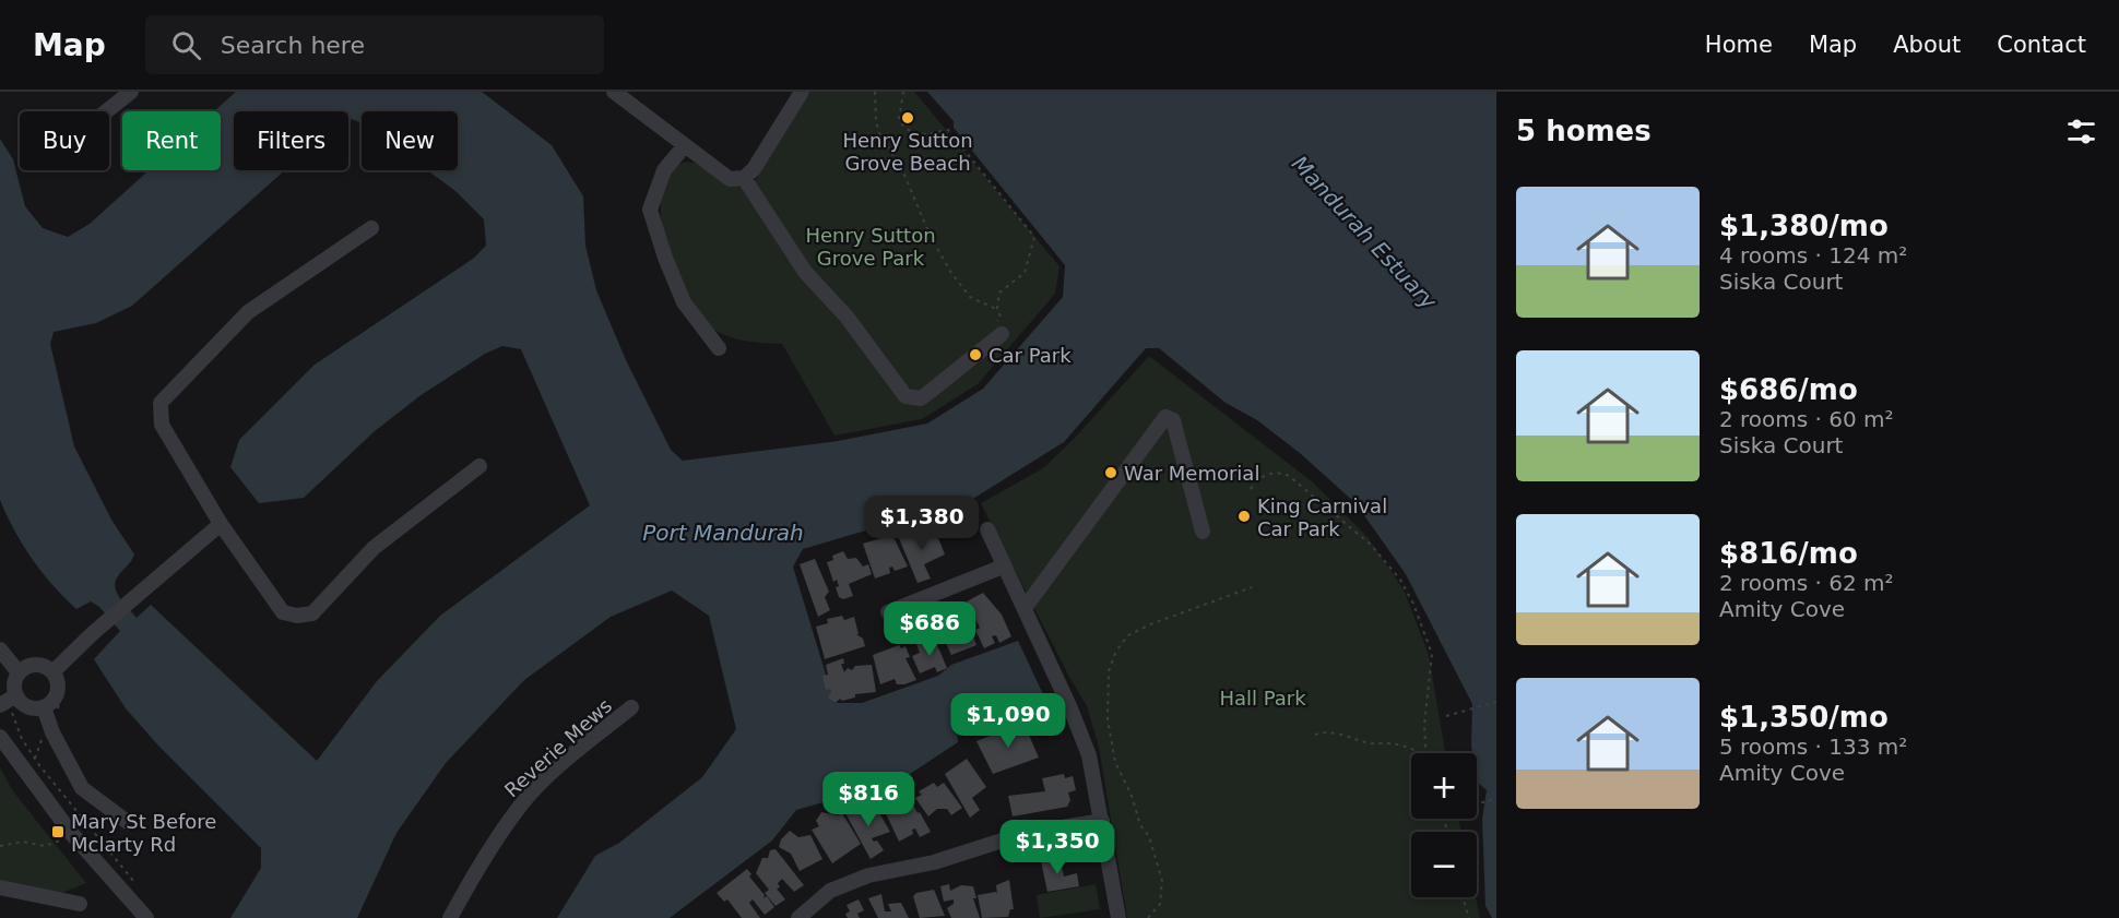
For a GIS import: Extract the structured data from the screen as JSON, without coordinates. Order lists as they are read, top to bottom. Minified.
{"streets":{"street":["Reverie Mews"]},"water":["Mandurah Estuary","Port Mandurah"],"parks":["Henry Sutton Grove Park","Hall Park"],"places":{"other":["Henry Sutton Grove Beach","Car Park","War Memorial","King Carnival Car Park"],"transit":["Mary St Before Mclarty Rd"]},"page":{"header":"Map","search":"Search here","nav":["Home","Map","About","Contact"],"heading":"5 homes","chip":["Buy","Rent","Filters","New"],"list":[{"name":"$1,380/mo","note":"4 rooms · 124 m² · Siska Court"},{"name":"$686/mo","note":"2 rooms · 60 m² · Siska Court"},{"name":"$816/mo","note":"2 rooms · 62 m² · Amity Cove"},{"name":"$1,350/mo","note":"5 rooms · 133 m² · Amity Cove"}],"price":["$1,380","$686","$1,090","$816","$1,350"],"map_buttons":["+","−"]}}
